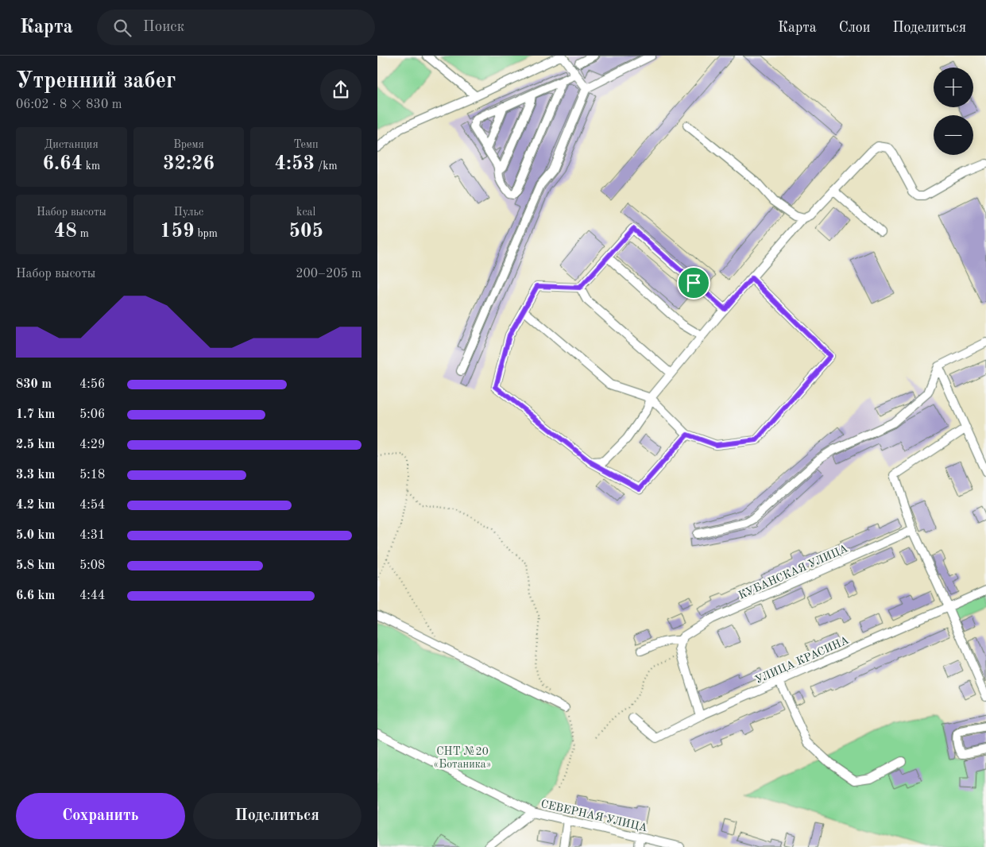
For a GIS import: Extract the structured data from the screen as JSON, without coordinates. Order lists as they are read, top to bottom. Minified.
{"streets":{"street":["КУБАНСКАЯ УЛИЦА","УЛИЦА КРАСИНА","СЕВЕРНАЯ УЛИЦА"]},"parks":["СНТ №20 «Ботаника»"],"page":{"header":"Карта","search":"Поиск","nav":["Карта","Слои","Поделиться"],"heading":["Утренний забег","06:02 · 8 × 830 m"],"map_buttons":["+","−"],"stats":[["Дистанция","6.64 km"],["Время","32:26"],["Темп","4:53 /km"],["Набор высоты","48 m"],["Пульс","159 bpm"],["kcal","505"]],"chart":["Набор высоты","200–205 m"],"list":[{"name":"830 m","note":"4:56"},{"name":"1.7 km","note":"5:06"},{"name":"2.5 km","note":"4:29"},{"name":"3.3 km","note":"5:18"},{"name":"4.2 km","note":"4:54"},{"name":"5.0 km","note":"4:31"},{"name":"5.8 km","note":"5:08"},{"name":"6.6 km","note":"4:44"}],"buttons":["Сохранить","Поделиться"]}}
